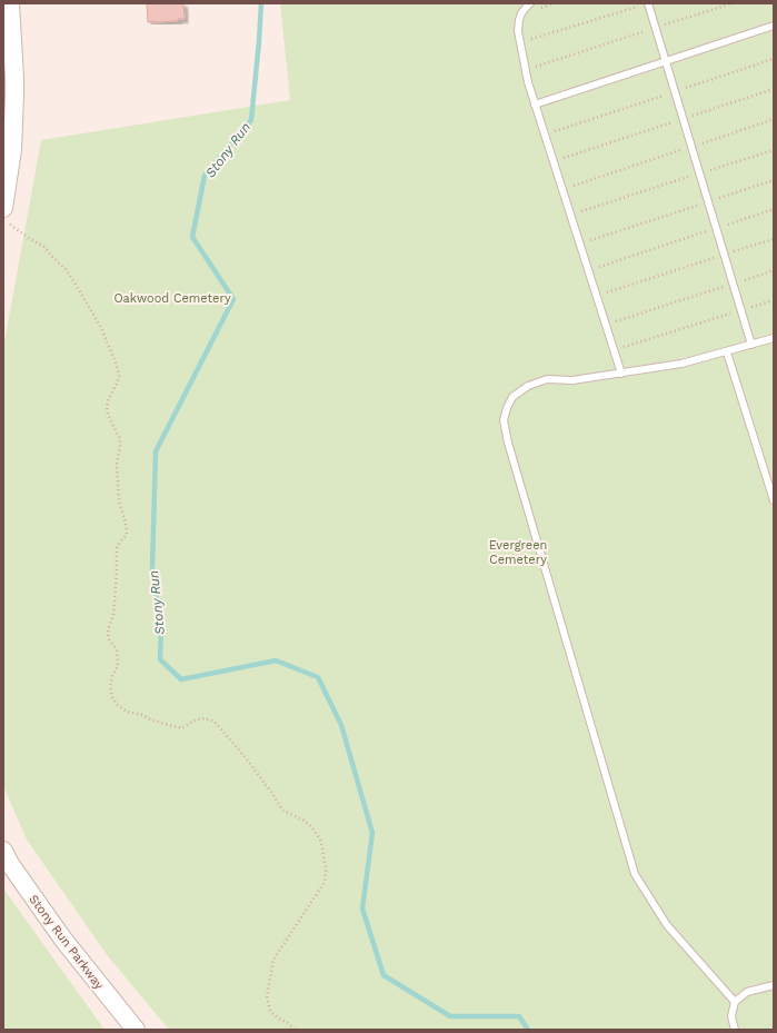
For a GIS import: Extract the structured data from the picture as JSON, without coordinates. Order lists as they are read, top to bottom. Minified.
{"streets":{"street":["Stony Run Parkway"]},"water":["Stony Run"],"parks":["Oakwood Cemetery","Evergreen Cemetery"]}
